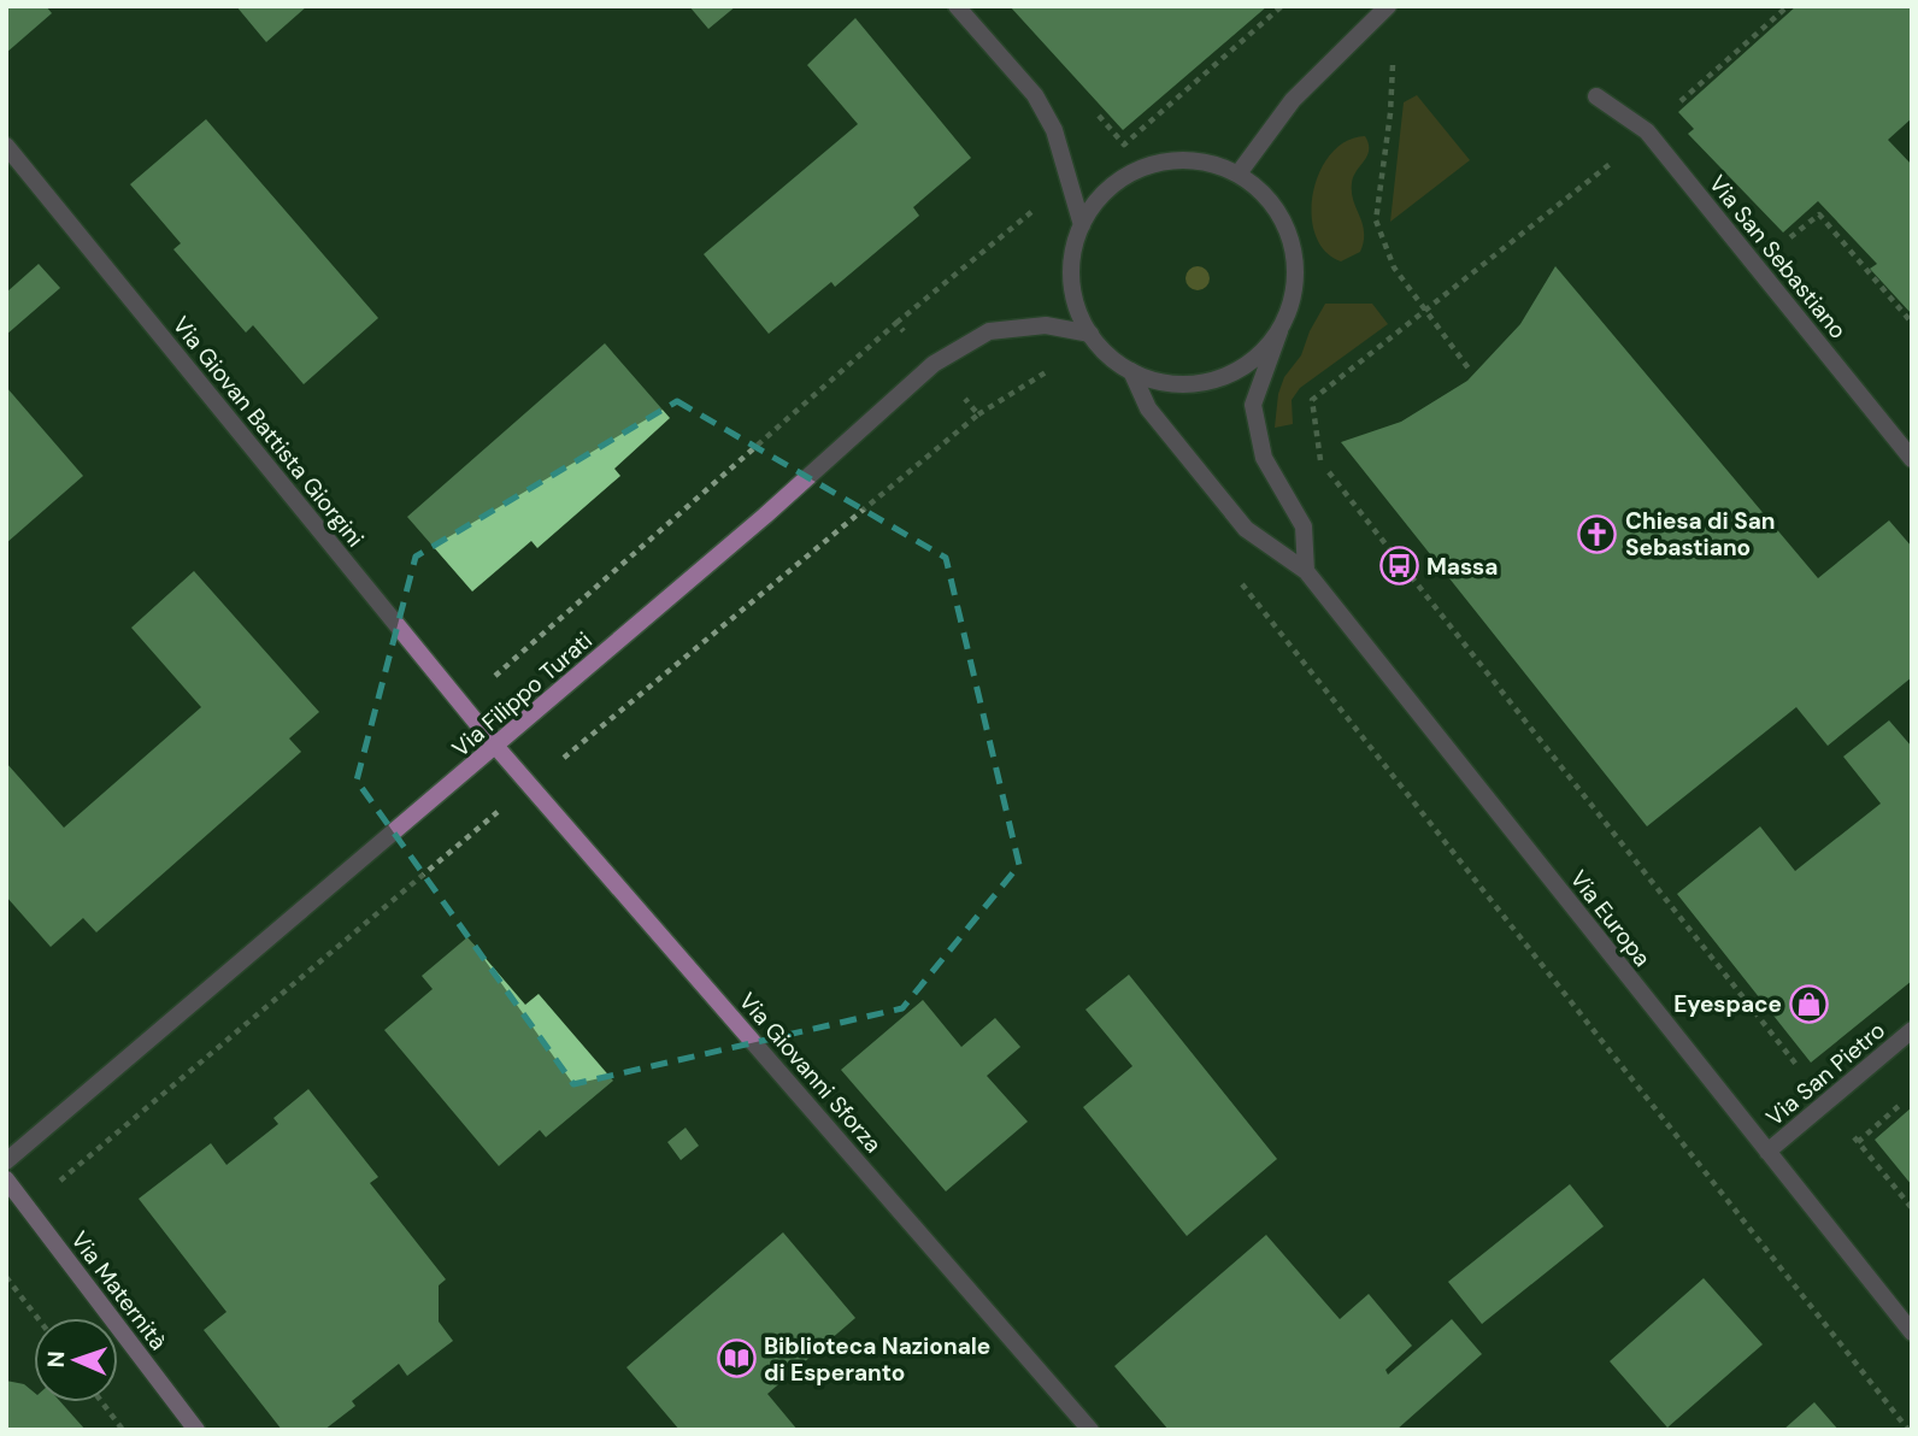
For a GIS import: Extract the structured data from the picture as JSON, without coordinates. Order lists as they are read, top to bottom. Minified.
{"streets":{"main road":["Via Maternità"],"street":["Via San Sebastiano","Via Giovan Battista Giorgini","Via Filippo Turati","Via Europa","Via Giovanni Sforza","Via San Pietro"]},"crossings":[["Via Giovan Battista Giorgini","Via Filippo Turati"],["Via Giovan Battista Giorgini","Via Giovanni Sforza"],["Via Filippo Turati","Via Europa"],["Via Filippo Turati","Via Giovanni Sforza"],["Via Europa","Via San Pietro"]],"places":{"church":["Chiesa di San Sebastiano"],"bus stop":["Massa"],"shop":["Eyespace"],"library":["Biblioteca Nazionale di Esperanto"]},"north":"left"}
